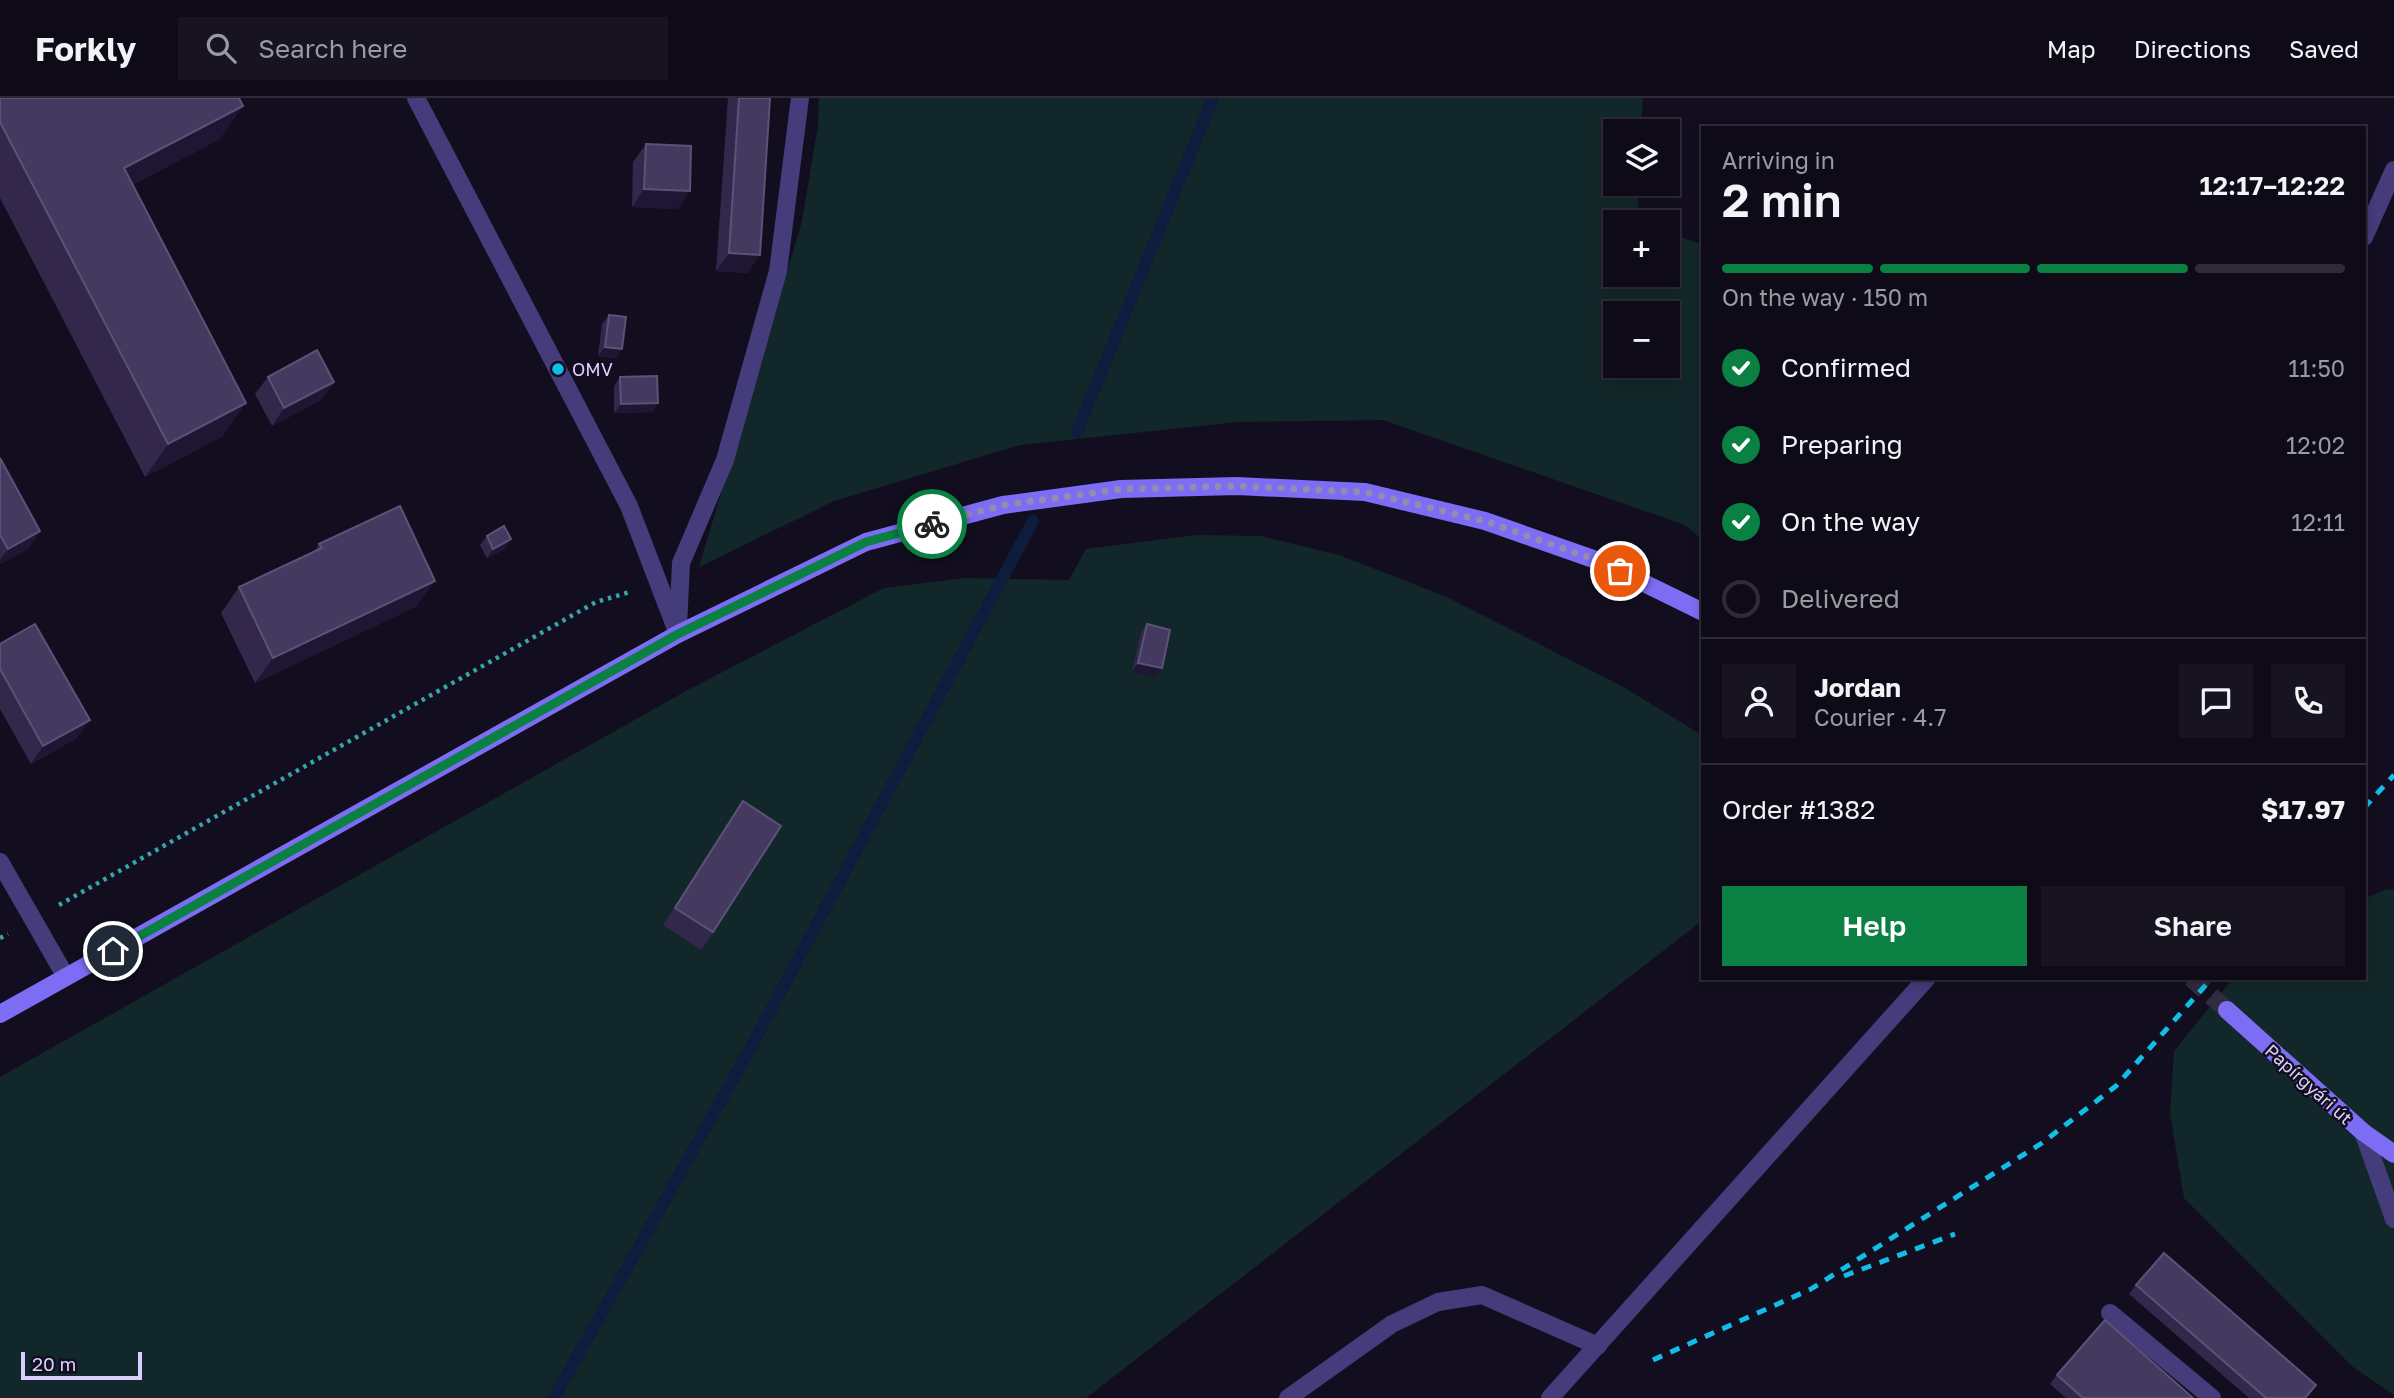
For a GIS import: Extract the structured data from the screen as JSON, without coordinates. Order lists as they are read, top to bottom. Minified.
{"streets":{"street":["Papírgyári út"]},"places":["OMV"],"scale_bar":"20 m","page":{"header":"Forkly","search":"Search here","nav":["Map","Directions","Saved"],"map_buttons":["+","−"],"heading":["2 min","Arriving in","12:17–12:22"],"panel":["Jordan","Courier · 4.7","Order #1382","$17.97"],"bar":"On the way · 150 m","list":[["Confirmed","11:50"],["Preparing","12:02"],["On the way","12:11"],"Delivered"],"buttons":["Help","Share"],"scale":"20 m"}}
